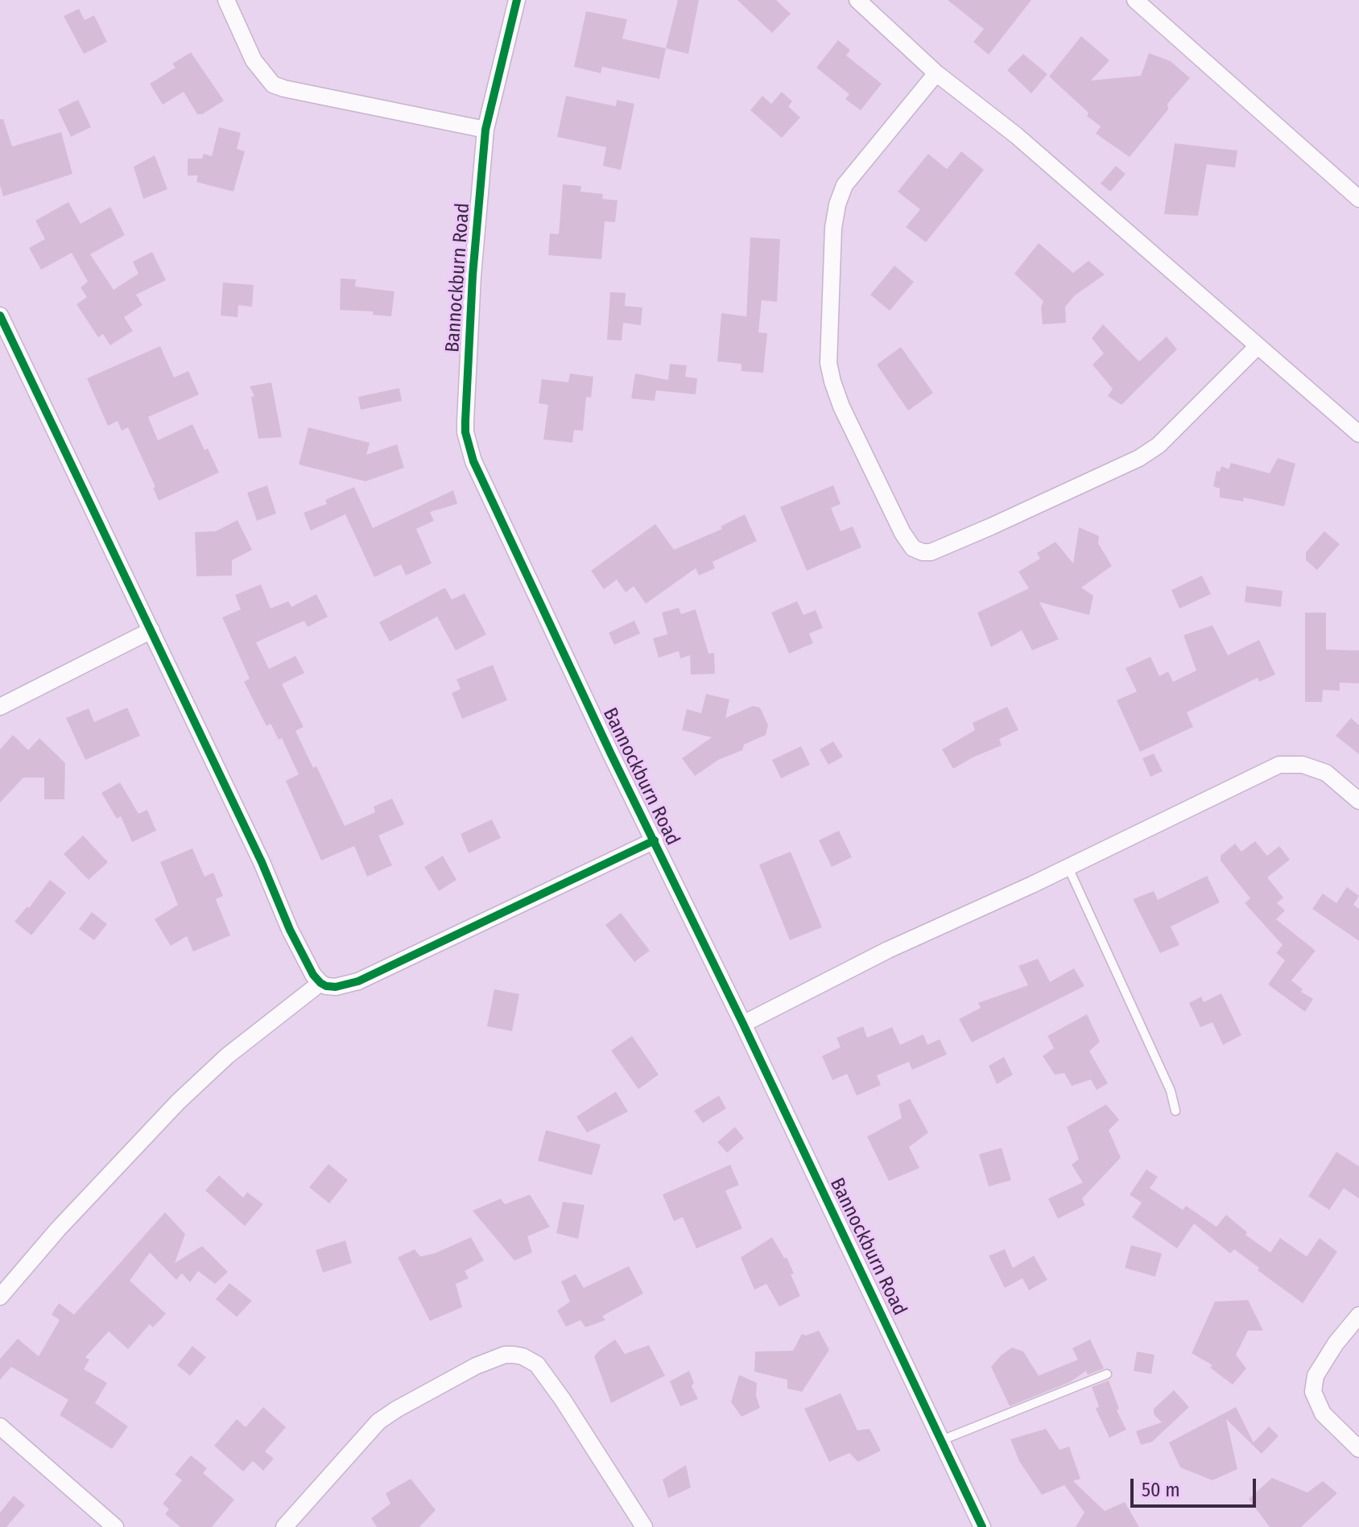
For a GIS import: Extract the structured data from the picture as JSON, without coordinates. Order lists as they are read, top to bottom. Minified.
{"streets":{"street":["Bannockburn Road"]},"scale_bar":"50 m"}
